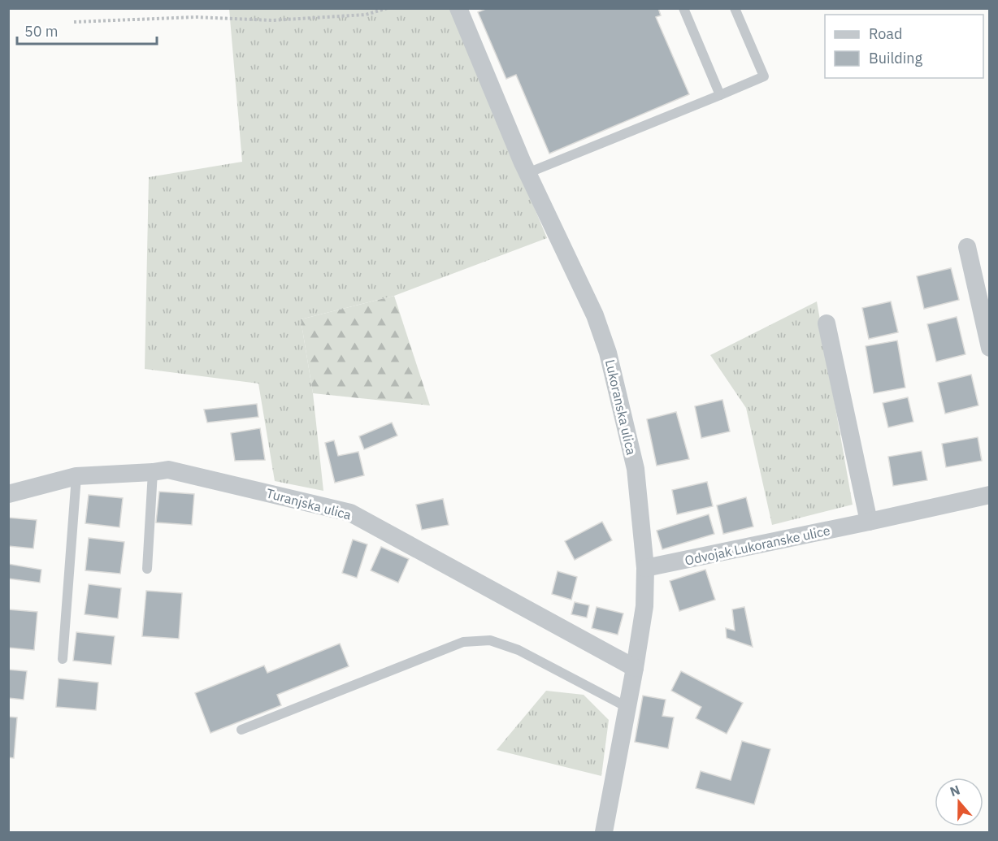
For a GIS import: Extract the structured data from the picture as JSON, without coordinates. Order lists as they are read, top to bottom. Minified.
{"streets":{"street":["Lukoranska ulica","Turanjska ulica","Odvojak Lukoranske ulice"]},"crossings":[["Lukoranska ulica","Turanjska ulica"],["Lukoranska ulica","Odvojak Lukoranske ulice"]],"legend":["Road","Building"],"scale_bar":"50 m","north":"top"}
